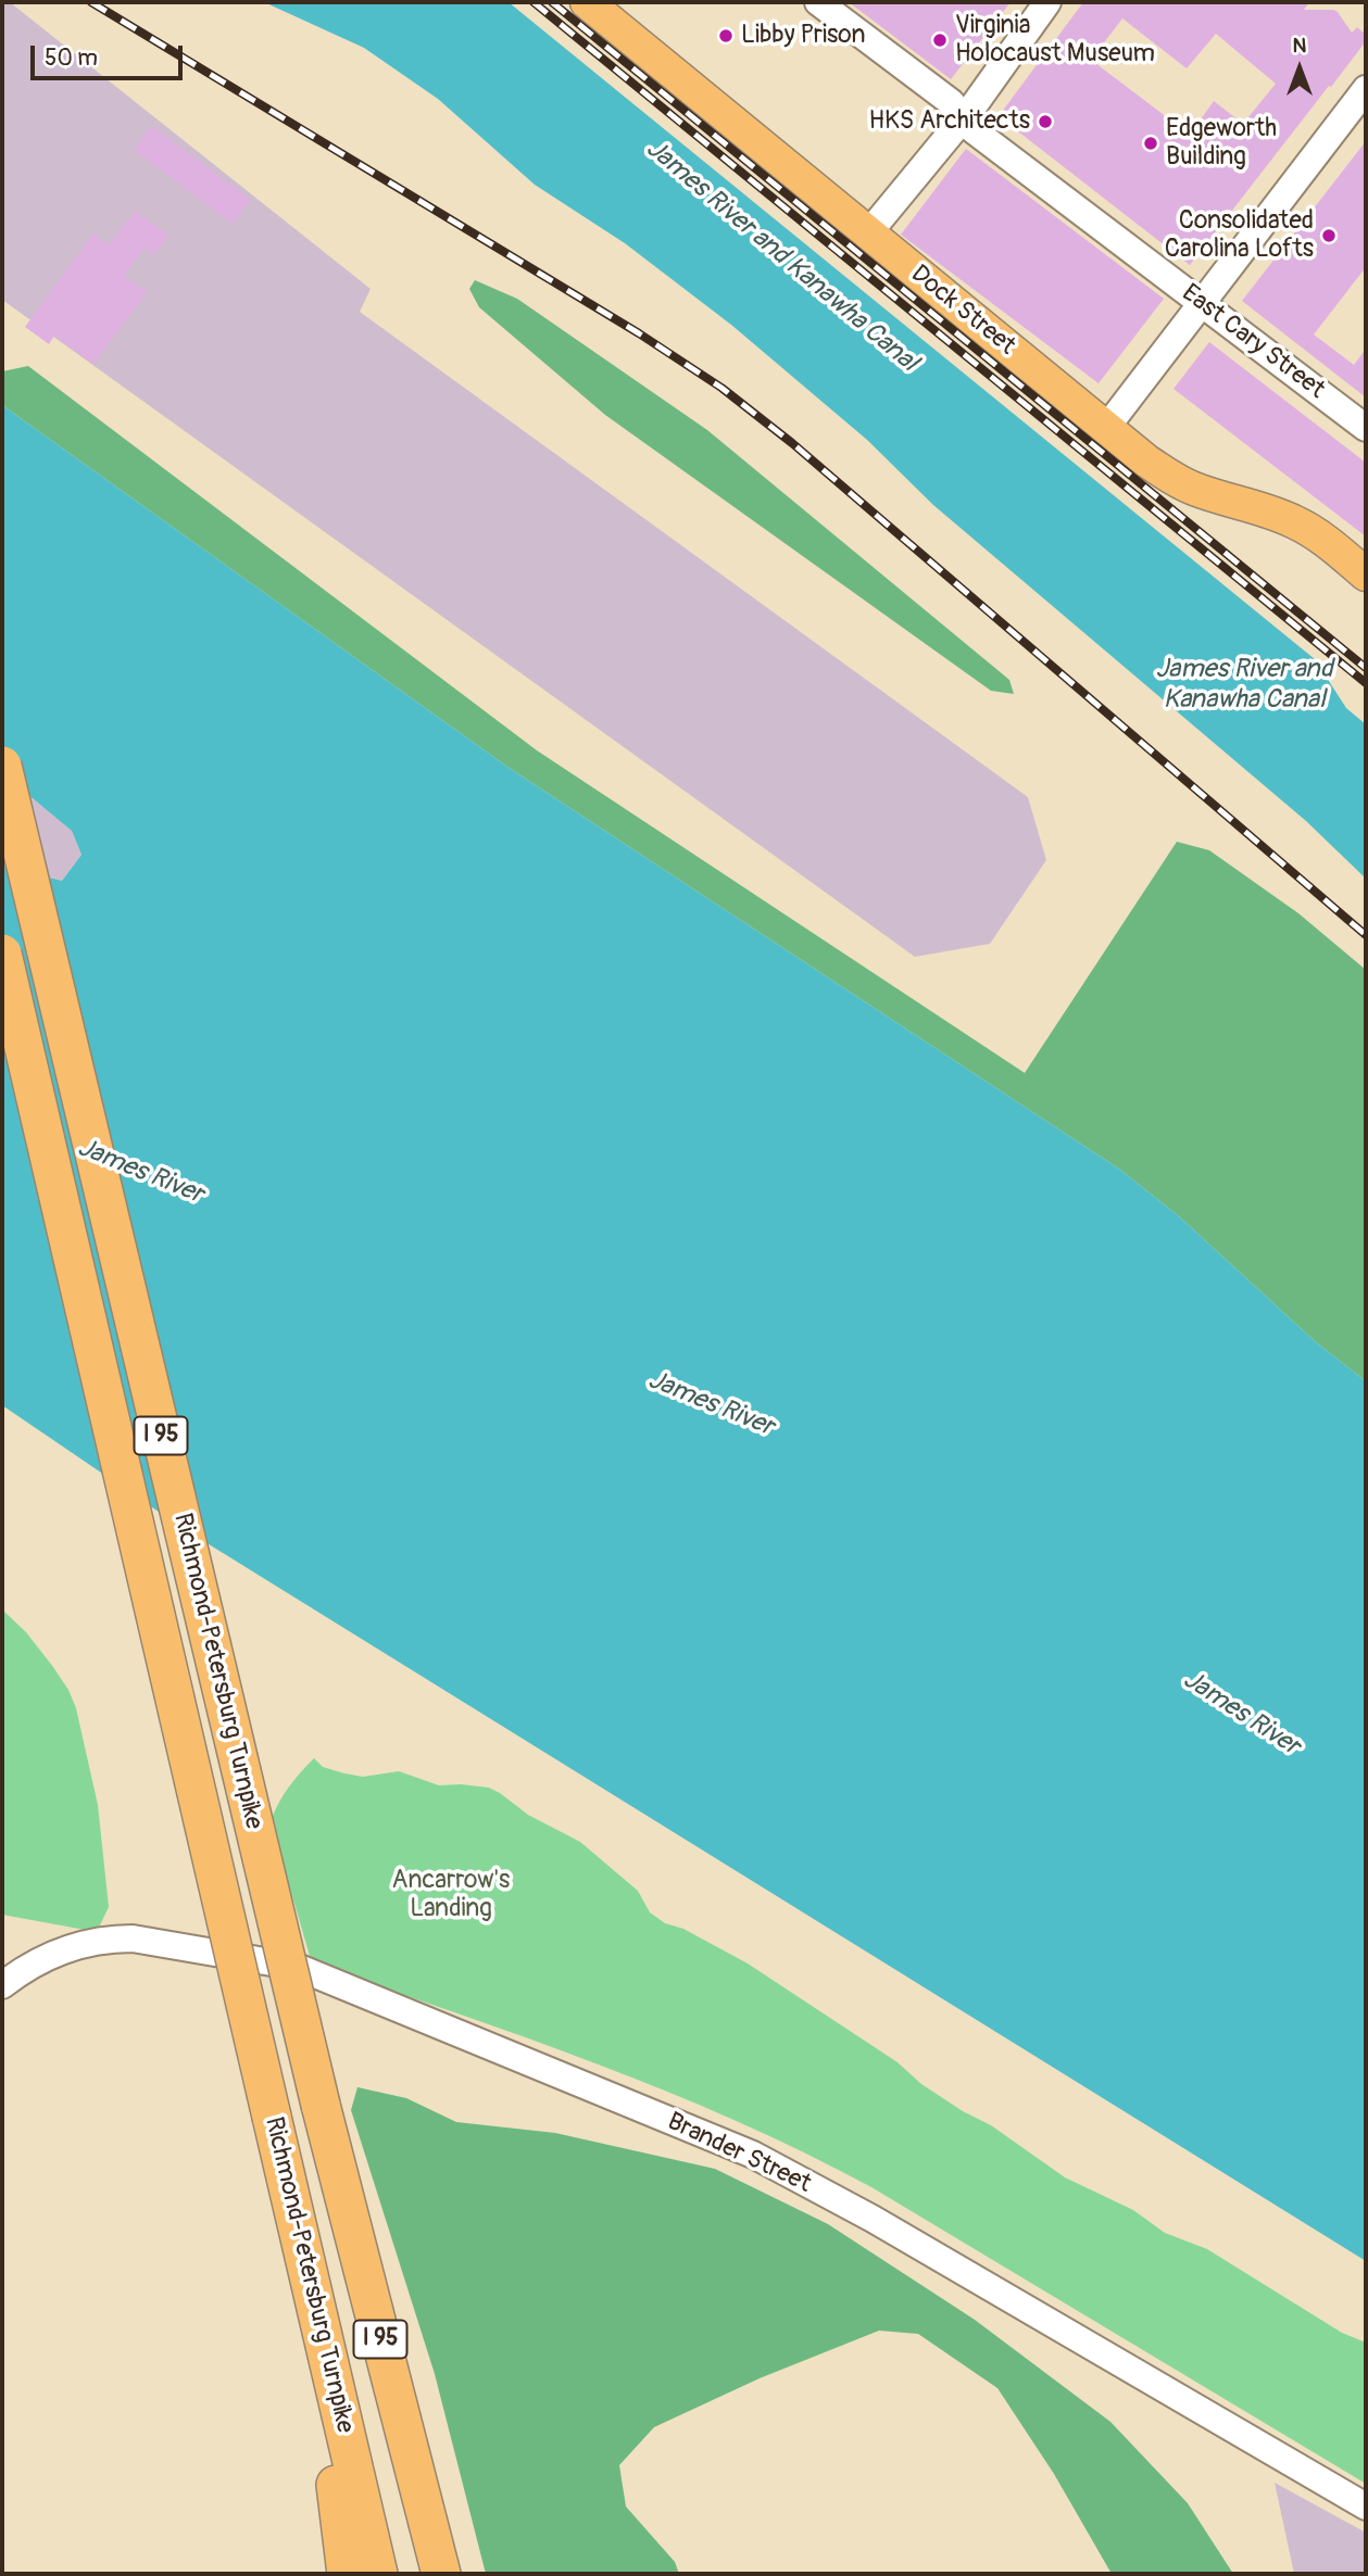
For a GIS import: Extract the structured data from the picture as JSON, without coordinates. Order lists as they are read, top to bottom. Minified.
{"streets":{"highway":["I 95","Richmond-Petersburg Turnpike"],"main road":["Dock Street"],"street":["East Cary Street","Brander Street"]},"water":["James River and Kanawha Canal","James River"],"parks":["Ancarrow's Landing"],"places":["Libby Prison","Virginia Holocaust Museum","HKS Architects","Edgeworth Building","Consolidated Carolina Lofts"],"scale_bar":"50 m","north":"top"}
